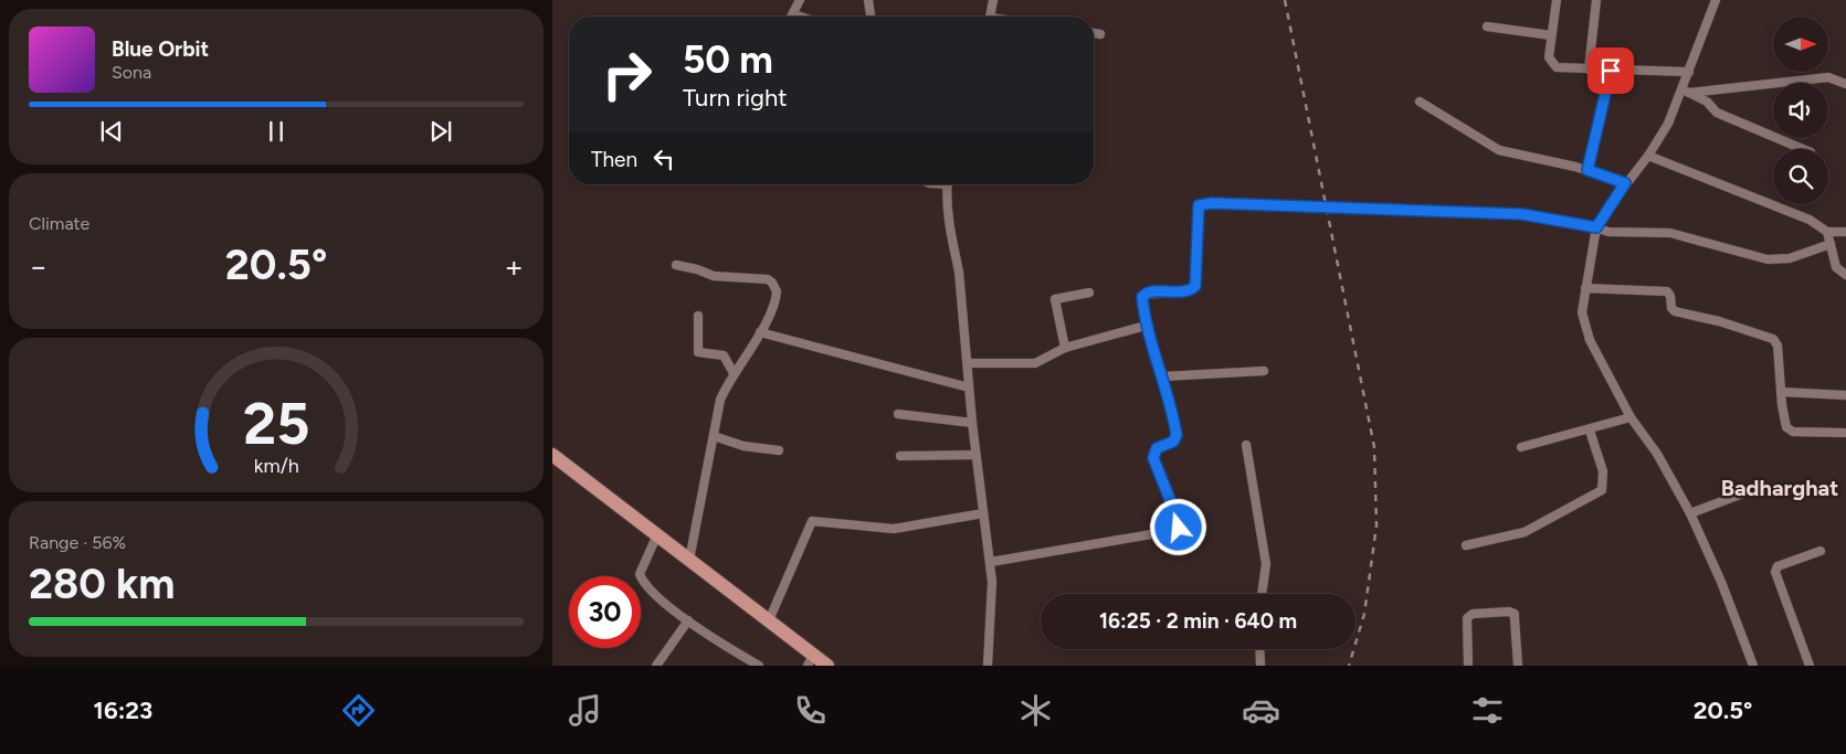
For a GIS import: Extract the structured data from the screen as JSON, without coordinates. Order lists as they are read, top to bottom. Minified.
{"districts":["Badharghat"],"north":"right","page":{"turn":["50 m","Turn right"],"song":["Blue Orbit","Sona"],"then":"Then","tile":["Climate",["Range · 56%","280 km"]],"heat":["−","20.5°","+"],"limit":"30","trip":"16:25 · 2 min · 640 m","tabs":["16:23","20.5°"],"gauge":["25","km/h"]}}
